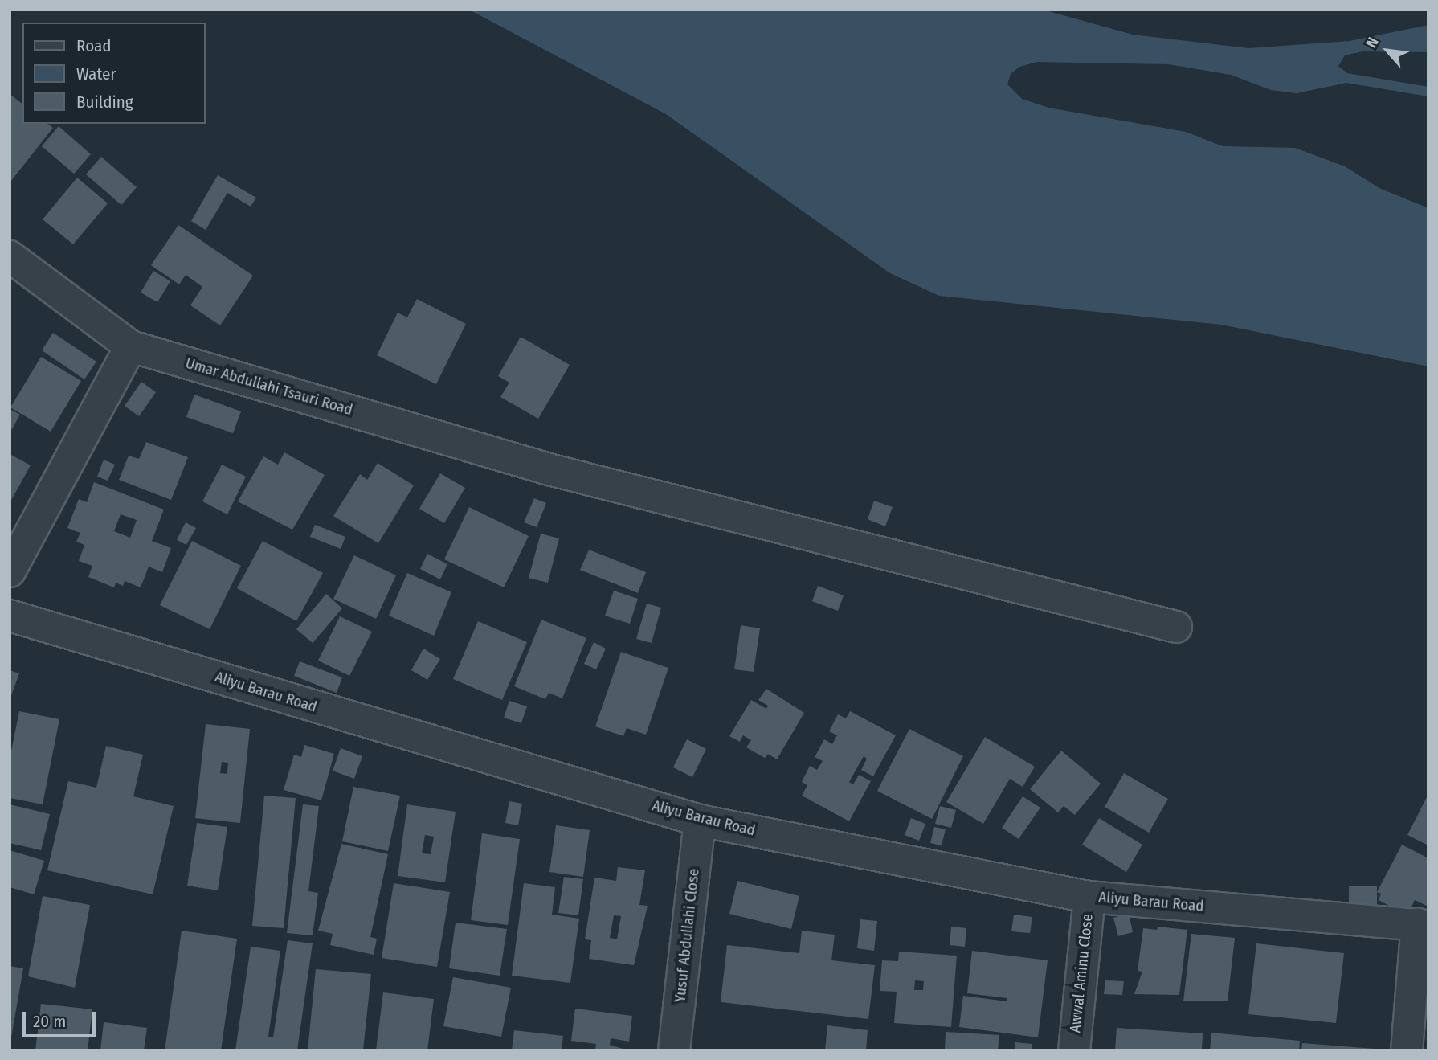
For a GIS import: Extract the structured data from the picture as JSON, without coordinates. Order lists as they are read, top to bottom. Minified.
{"streets":{"street":["Umar Abdullahi Tsauri Road","Aliyu Barau Road","Yusuf Abdullahi Close","Awwal Aminu Close"]},"crossings":[["Aliyu Barau Road","Yusuf Abdullahi Close"],["Aliyu Barau Road","Awwal Aminu Close"]],"legend":["Road","Water","Building"],"scale_bar":"20 m","north":"top left"}
